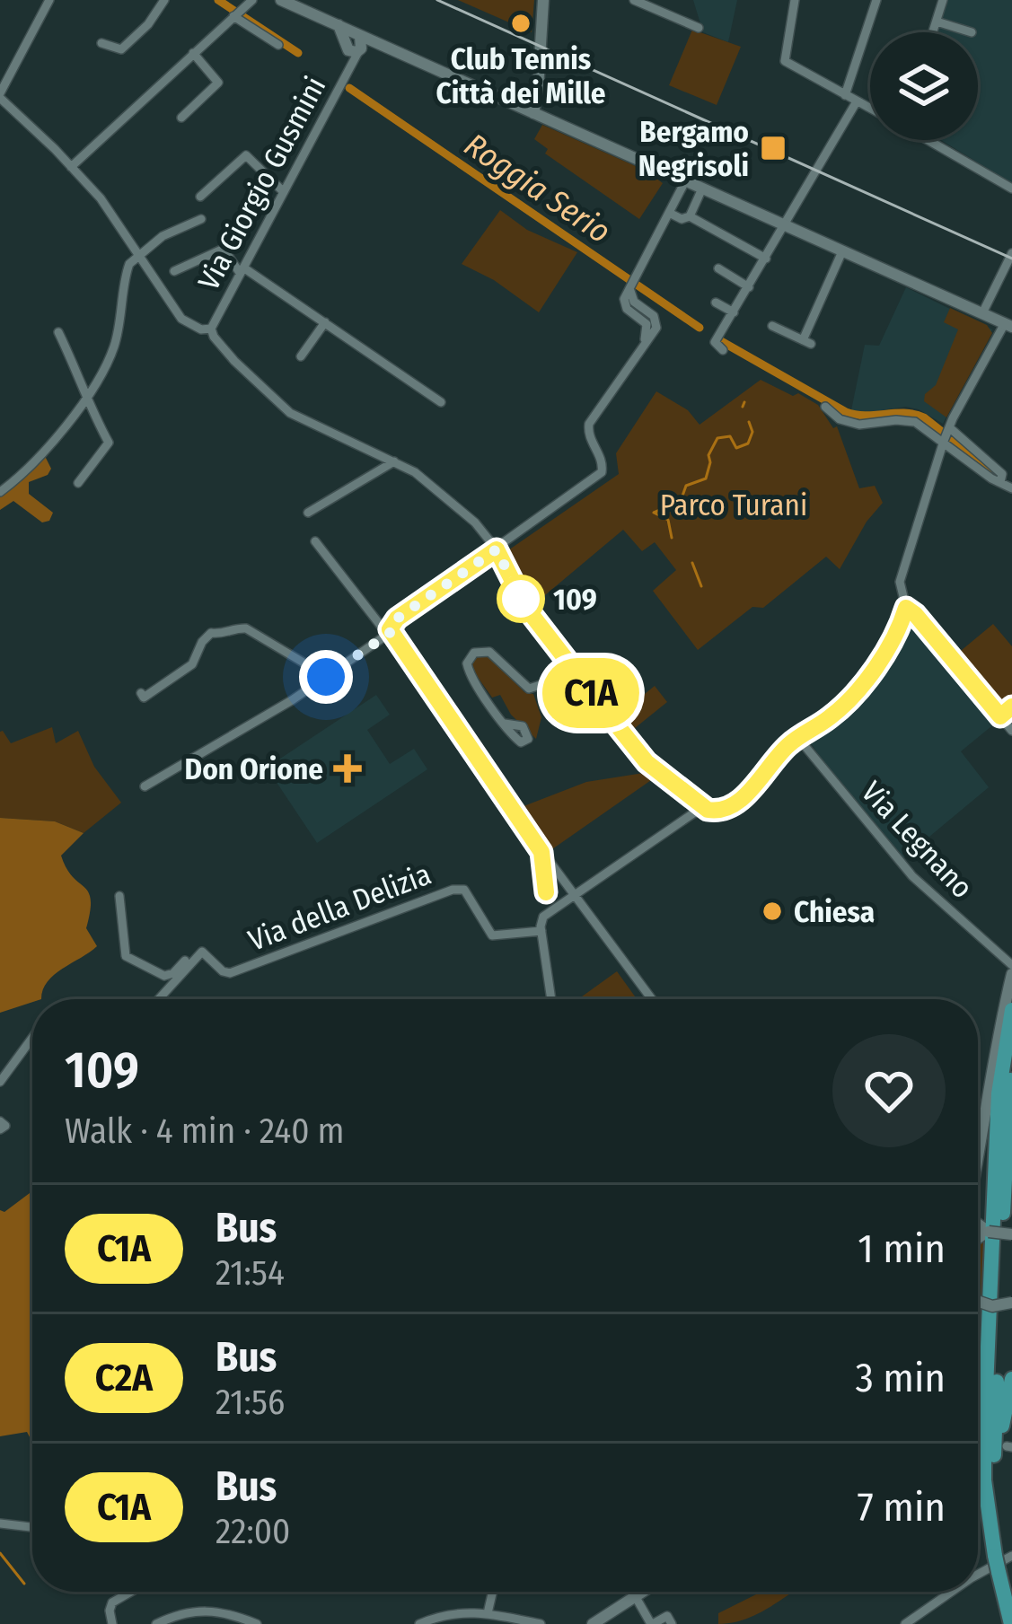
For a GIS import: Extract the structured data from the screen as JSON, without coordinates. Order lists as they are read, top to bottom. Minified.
{"streets":{"street":["Via Giorgio Gusmini","Via Legnano","Via della Delizia"]},"water":["Roggia Serio"],"parks":["Parco Turani"],"places":{"other":["Club Tennis Città dei Mille","109","Chiesa"],"transit":["Bergamo Negrisoli"],"health":["Don Orione"]},"lines":["bus line C1A"],"page":{"on_map":"C1A","heading":["109","Walk · 4 min · 240 m"],"list":[{"mark":"C1A","name":"Bus","note":"21:54","value":"1 min"},{"mark":"C2A","name":"Bus","note":"21:56","value":"3 min"},{"mark":"C1A","name":"Bus","note":"22:00","value":"7 min"}]}}
